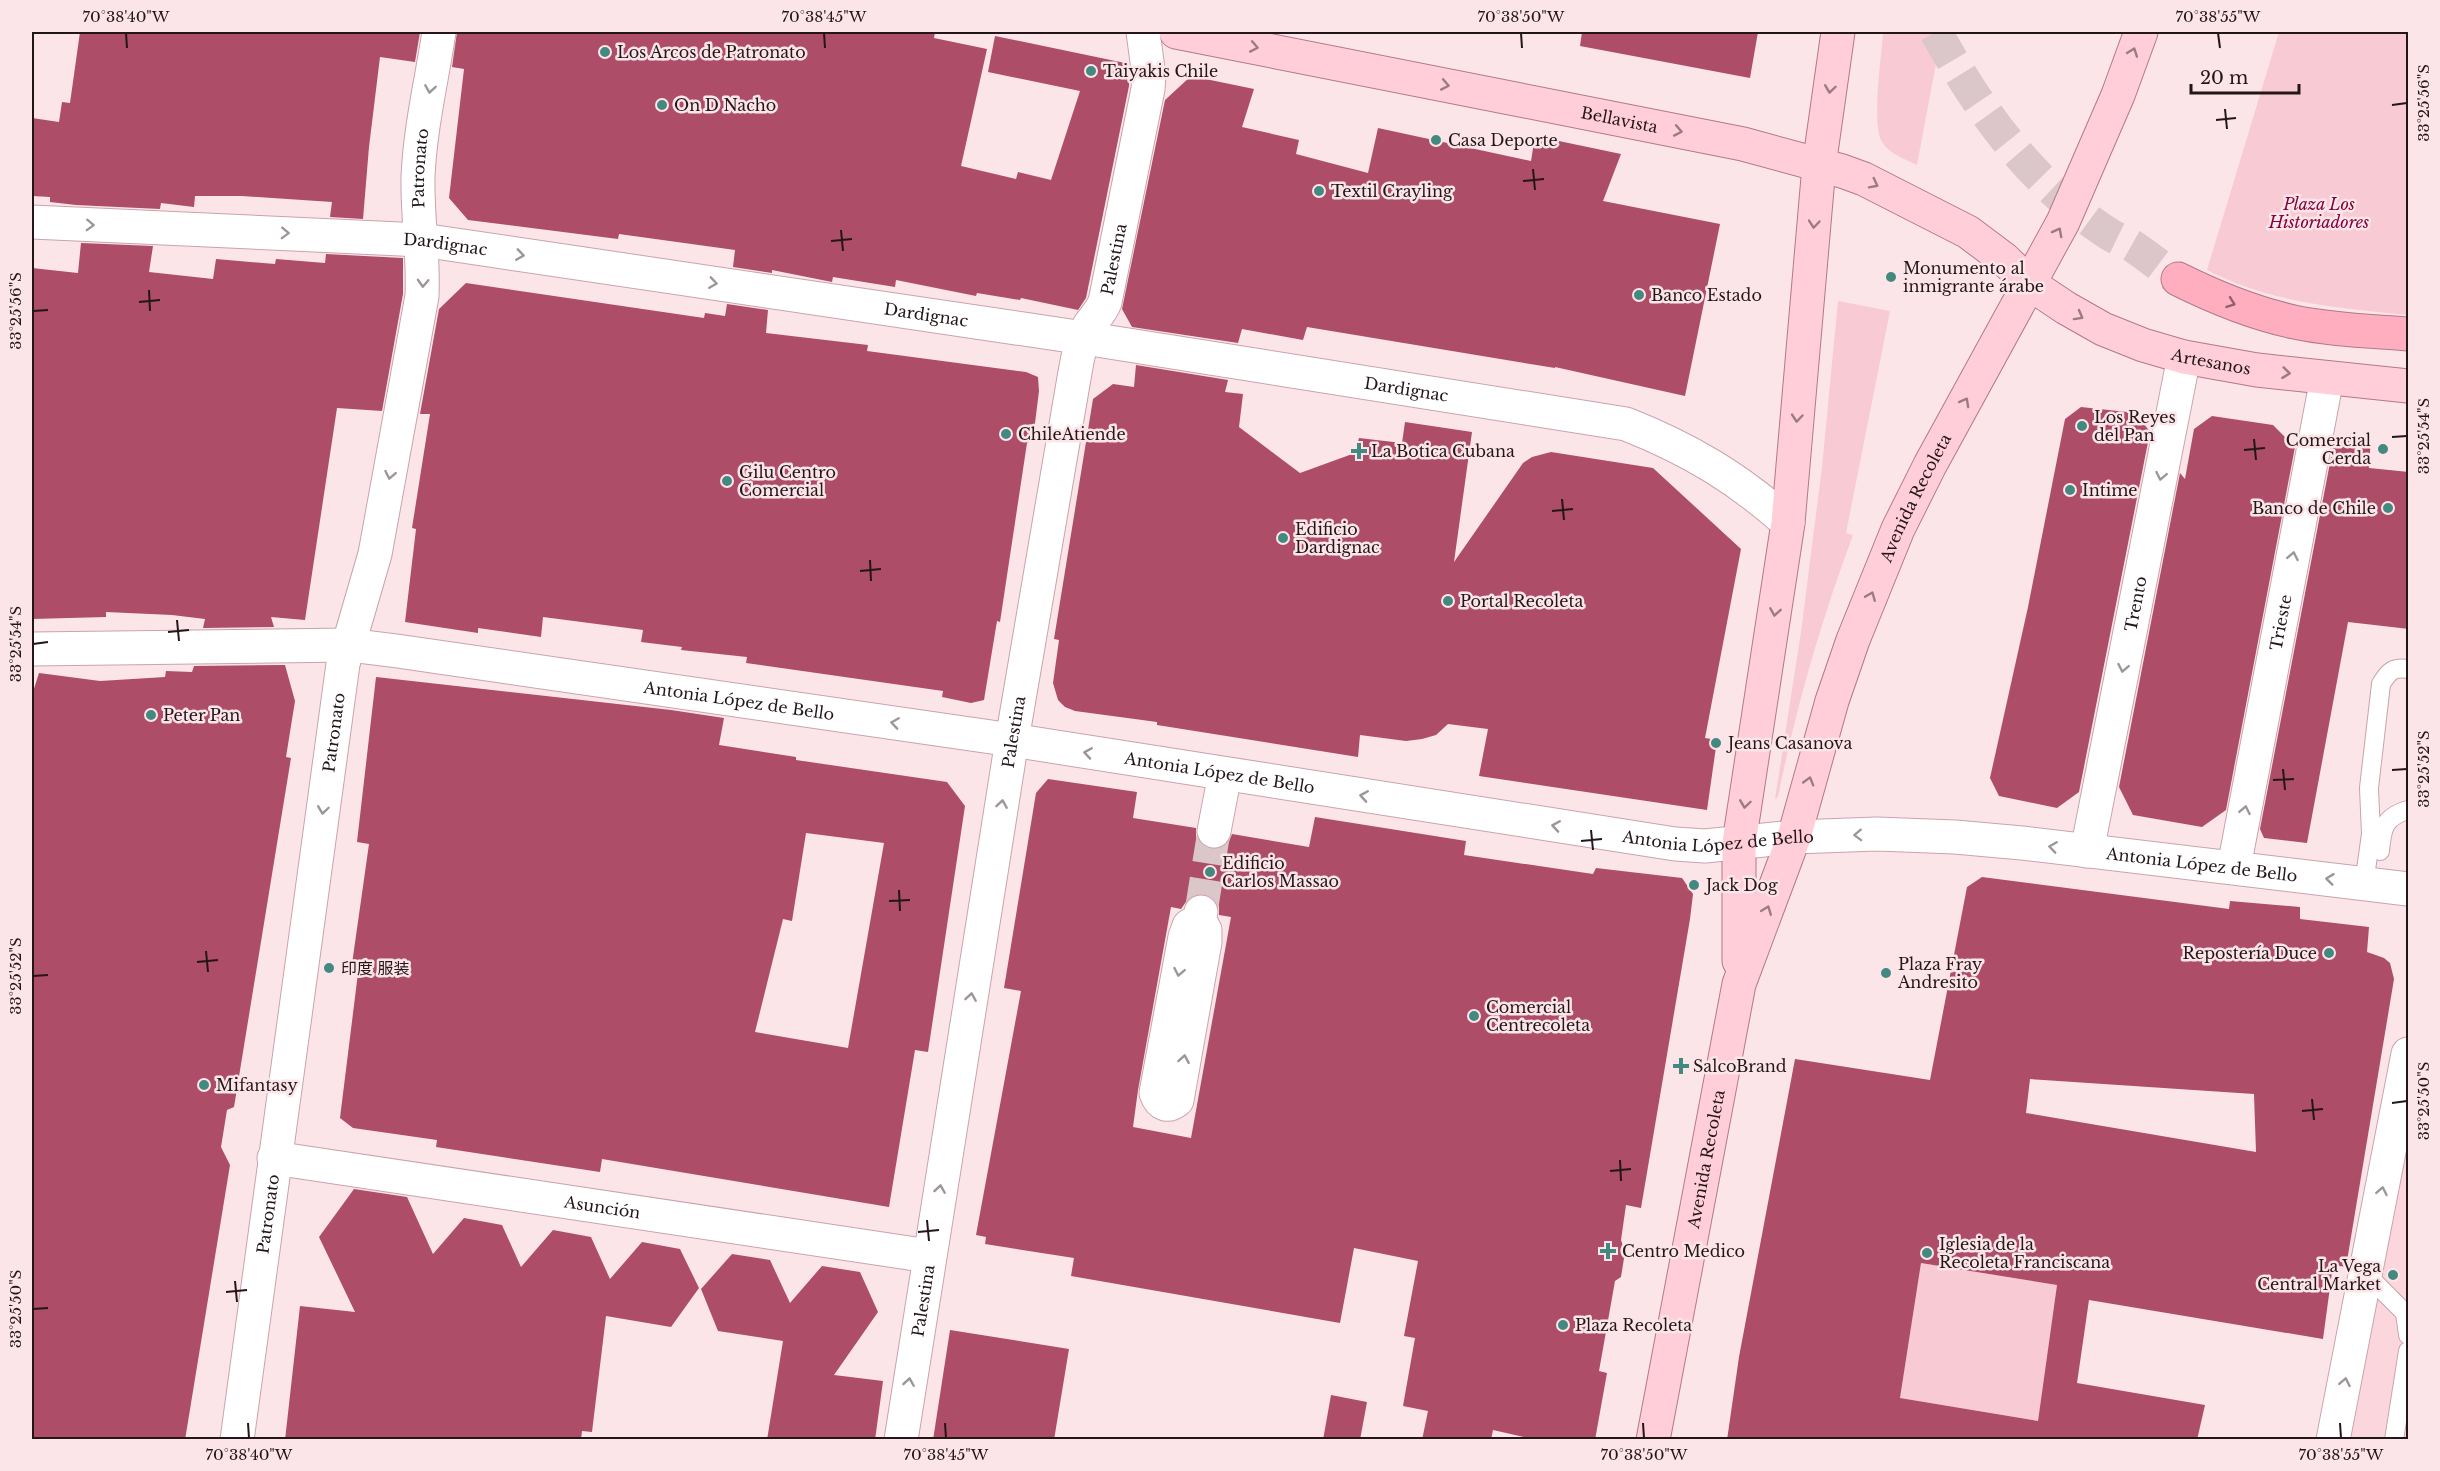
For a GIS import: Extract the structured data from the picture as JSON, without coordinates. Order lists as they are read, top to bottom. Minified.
{"streets":{"main road":["Bellavista","Artesanos","Avenida Recoleta"],"street":["Patronato","Dardignac","Palestina","Trento","Trieste","Antonia López de Bello","Asunción"]},"crossings":[["Bellavista","Artesanos"],["Bellavista","Avenida Recoleta"],["Patronato","Dardignac"],["Patronato","Antonia López de Bello"],["Patronato","Asunción"],["Dardignac","Palestina"],["Dardignac","Avenida Recoleta"],["Palestina","Antonia López de Bello"],["Palestina","Asunción"],["Artesanos","Avenida Recoleta"],["Artesanos","Trento"],["Artesanos","Trieste"],["Avenida Recoleta","Antonia López de Bello"],["Trento","Antonia López de Bello"],["Trieste","Antonia López de Bello"]],"one_way":["Bellavista","Patronato","Dardignac","Palestina","Artesanos","Trento","Trieste","Antonia López de Bello"],"parks":["Plaza Los Historiadores"],"places":{"other":["Los Arcos de Patronato","Taiyakis Chile","On D Nacho","Casa Deporte","Textil Crayling","Monumento al inmigrante árabe","Banco Estado","Los Reyes del Pan","ChileAtiende","Comercial Cerda","Gilu Centro Comercial","Intime","Banco de Chile","Edificio Dardignac","Portal Recoleta","Peter Pan","Jeans Casanova","Edificio Carlos Massao","Jack Dog","Repostería Duce","印度 服装","Plaza Fray Andresito","Comercial Centrecoleta","Mifantasy","Iglesia de la Recoleta Franciscana","La Vega Central Market","Plaza Recoleta"],"health":["La Botica Cubana","SalcoBrand","Centro Medico"]},"scale_bar":"20 m","coordinates":["70°38'40\"W","70°38'45\"W","70°38'50\"W","70°38'55\"W","33°25'56\"S","33°25'54\"S","33°25'52\"S","33°25'50\"S"]}
